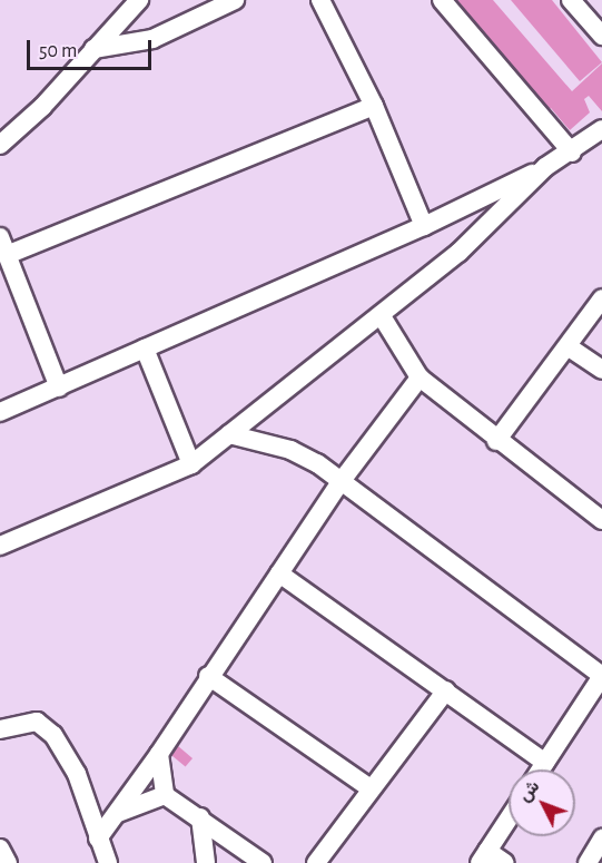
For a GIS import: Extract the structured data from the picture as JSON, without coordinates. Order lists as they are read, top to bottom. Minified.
{"scale_bar":"50 m","north":"top left"}
